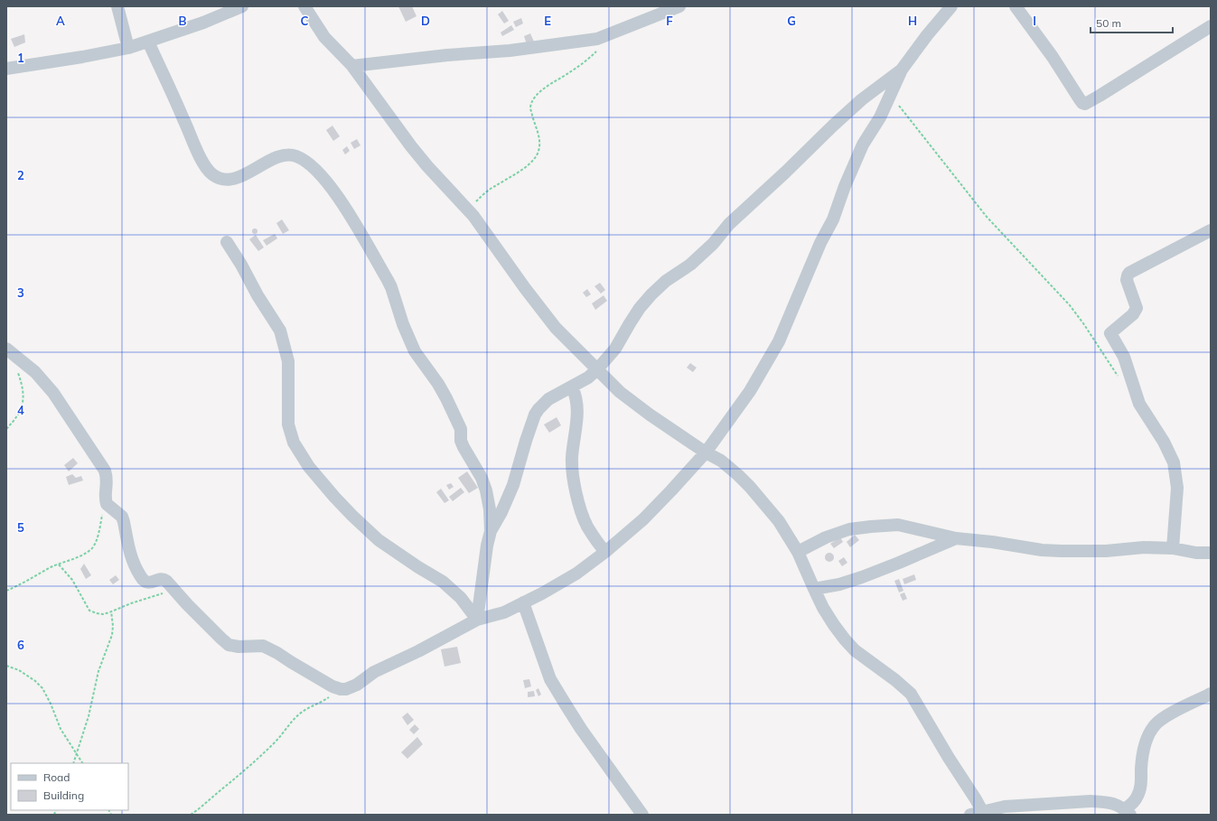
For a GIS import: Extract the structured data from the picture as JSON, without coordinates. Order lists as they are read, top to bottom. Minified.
{"legend":["Road","Building"],"scale_bar":"50 m","grid":{"columns":["A","B","C","D","E","F","G","H","I"],"rows":["1","2","3","4","5","6"]}}
